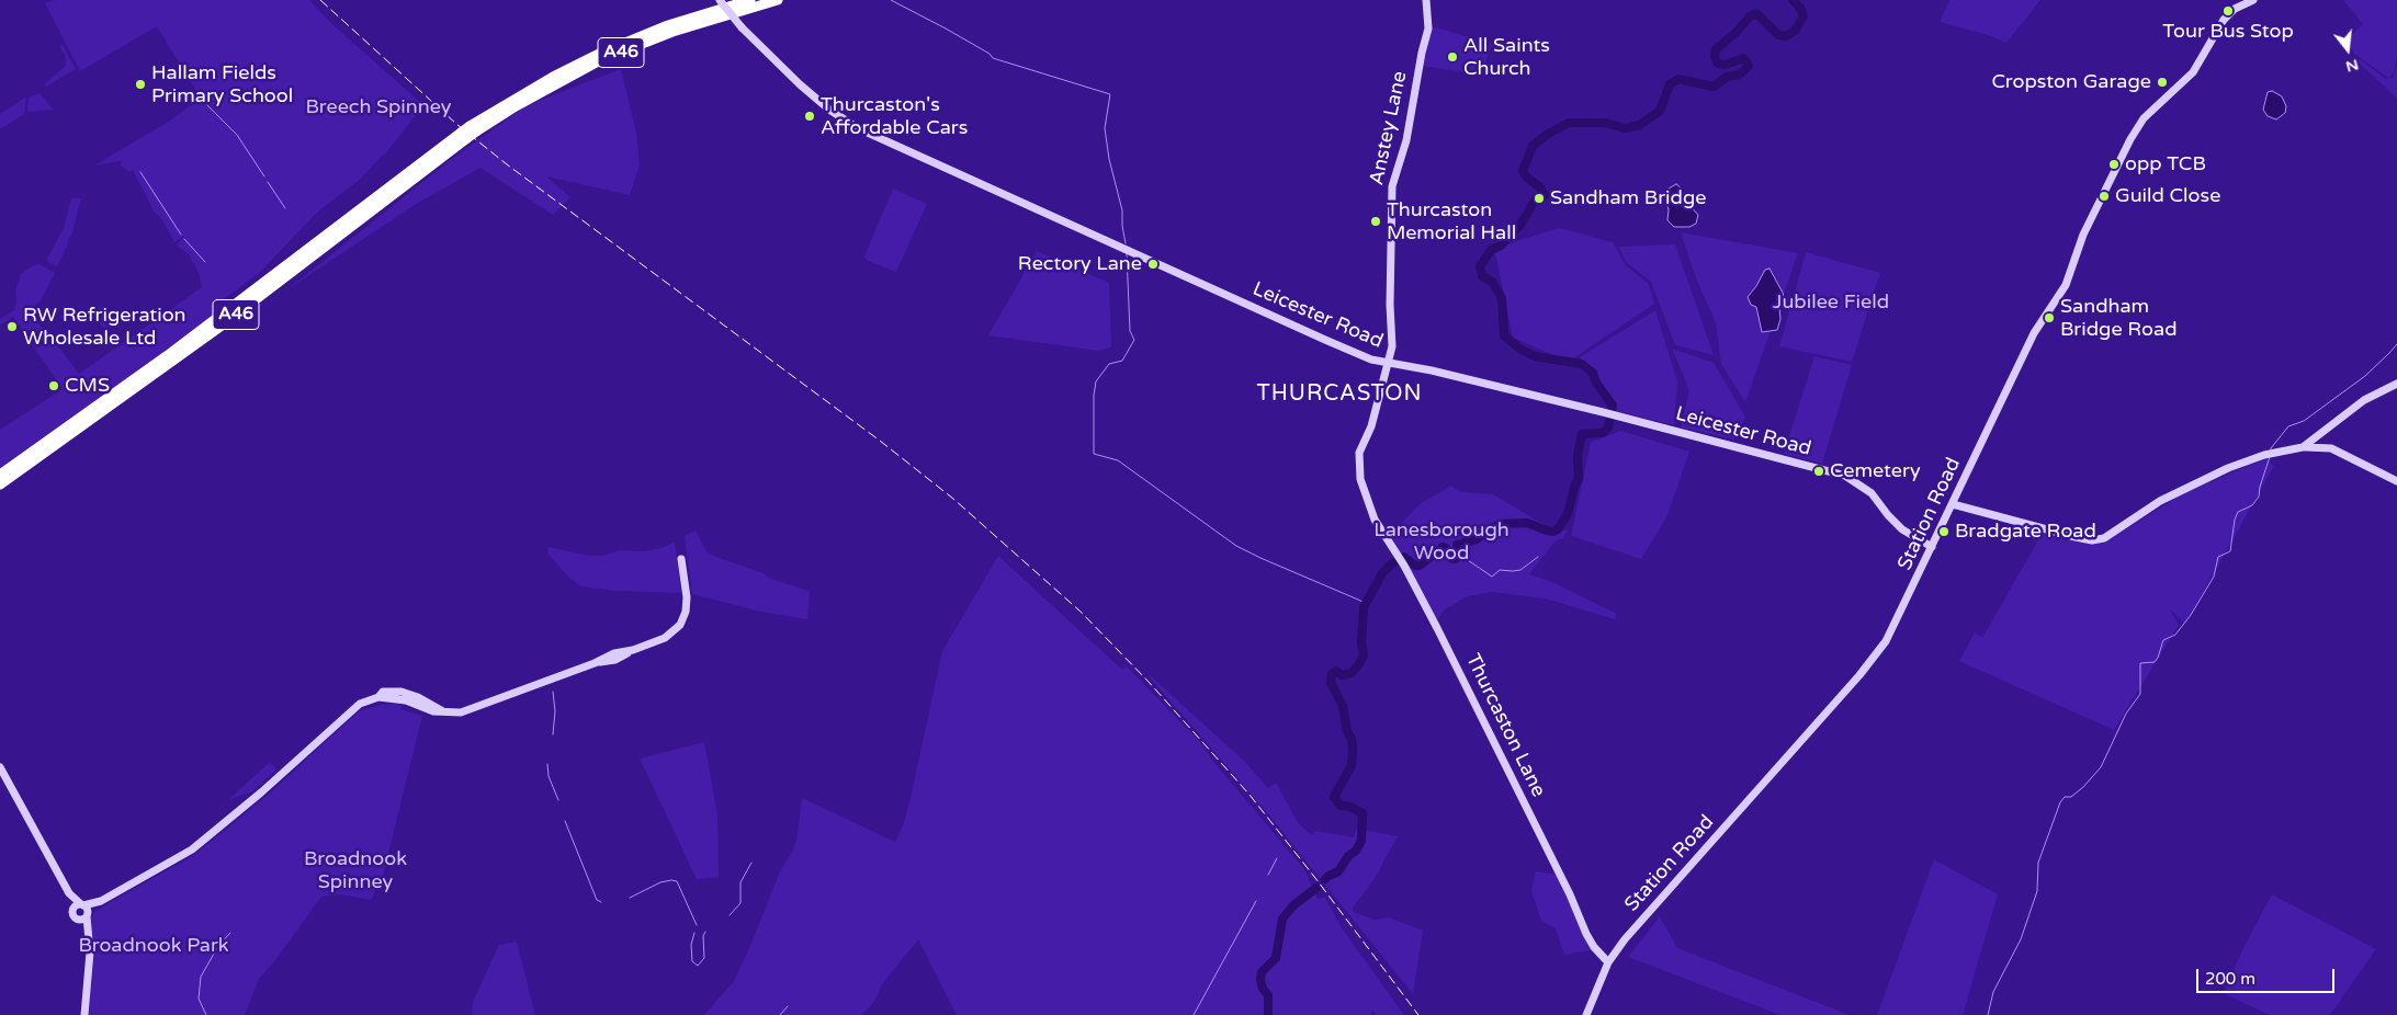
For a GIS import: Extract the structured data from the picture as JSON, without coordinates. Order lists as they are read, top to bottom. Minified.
{"streets":{"highway":["A46"],"street":["Anstey Lane","Leicester Road","Station Road","Thurcaston Lane"]},"crossings":[["Anstey Lane","Leicester Road"],["Anstey Lane","Thurcaston Lane"],["Leicester Road","Station Road"],["Station Road","Thurcaston Lane"]],"districts":["THURCASTON"],"parks":["Breech Spinney","Jubilee Field","Lanesborough Wood","Broadnook Spinney","Broadnook Park"],"places":["Tour Bus Stop","All Saints Church","Cropston Garage","Hallam Fields Primary School","Thurcaston's Affordable Cars","opp TCB","Guild Close","Sandham Bridge","Thurcaston Memorial Hall","Rectory Lane","Sandham Bridge Road","RW Refrigeration Wholesale Ltd","CMS","Cemetery","Bradgate Road"],"scale_bar":"200 m","north":"bottom"}
